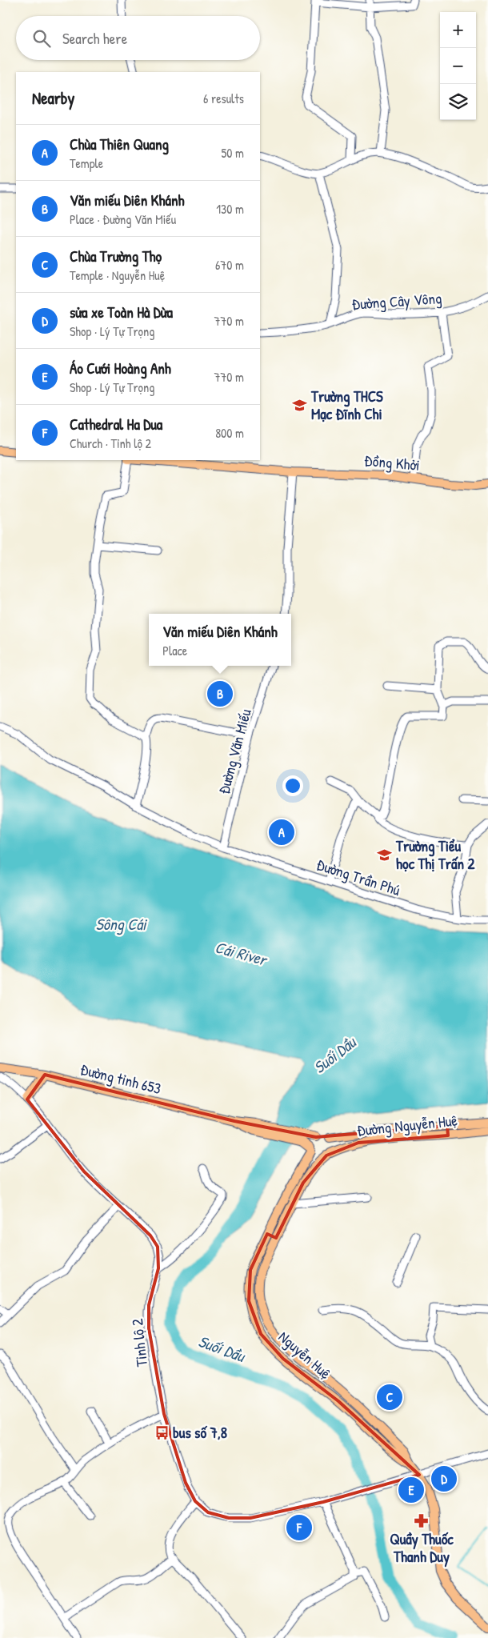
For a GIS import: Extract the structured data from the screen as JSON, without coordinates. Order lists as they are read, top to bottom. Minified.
{"streets":{"main road":["Đồng Khởi","Đường tỉnh 653","Đường Nguyễn Huệ","Nguyễn Huệ"],"street":["Đường Cây Vông","Đường Văn Miếu","Đường Trần Phú","Tỉnh lộ 2"]},"crossings":[["Đường Văn Miếu","Đường Trần Phú"],["Đường tỉnh 653","Đường Nguyễn Huệ"],["Đường tỉnh 653","Nguyễn Huệ"],["Đường Nguyễn Huệ","Nguyễn Huệ"],["Tỉnh lộ 2","Nguyễn Huệ"]],"water":["Sông Cái","Cái River","Suối Dầu"],"places":{"school or university":["Trường THCS Mạc Đĩnh Chi","Trường Tiểu học Thị Trấn 2"],"bus stop":["bus số 7,8"],"pharmacy":["Quầy Thuốc Thanh Duy"]},"page":{"map_buttons":["+","−"],"search":"Search here","heading":["Nearby","6 results"],"list":[{"mark":"A","name":"Chùa Thiên Quang","note":"Temple","value":"50 m"},{"mark":"B","name":"Văn miếu Diên Khánh","note":"Place · Đường Văn Miếu","value":"130 m"},{"mark":"C","name":"Chùa Trường Thọ","note":"Temple · Nguyễn Huệ","value":"670 m"},{"mark":"D","name":"sửa xe Toàn Hà Dừa","note":"Shop · Lý Tự Trọng","value":"770 m"},{"mark":"E","name":"Áo Cưới Hoàng Anh","note":"Shop · Lý Tự Trọng","value":"770 m"},{"mark":"F","name":"Cathedral Ha Dua","note":"Church · Tỉnh lộ 2","value":"800 m"}],"popup":["Văn miếu Diên Khánh","Place"],"pins":["B","A","C","D","E","F"]}}
